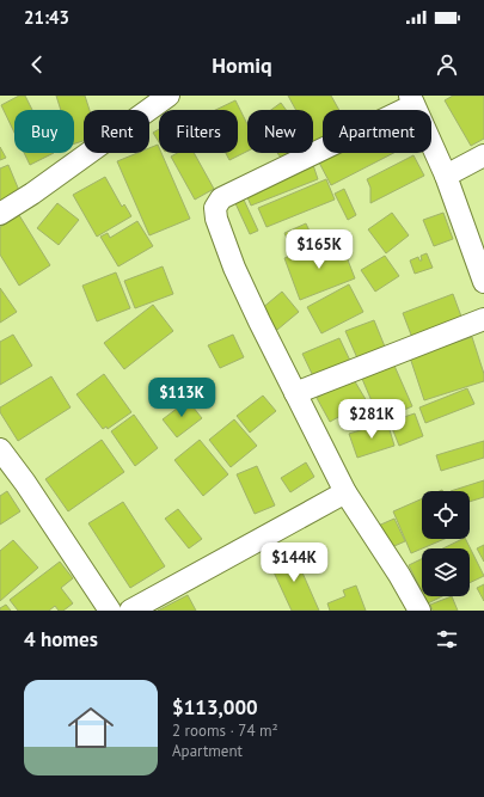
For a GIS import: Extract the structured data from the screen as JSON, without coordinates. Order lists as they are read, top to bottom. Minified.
{"page":{"status":"21:43","header":"Homiq","chip":["Buy","Rent","Filters","New","Apartment"],"price":["$165K","$113K","$281K","$144K"],"heading":"4 homes","list":[{"name":"$113,000","note":"2 rooms · 74 m² · Apartment"}]}}
